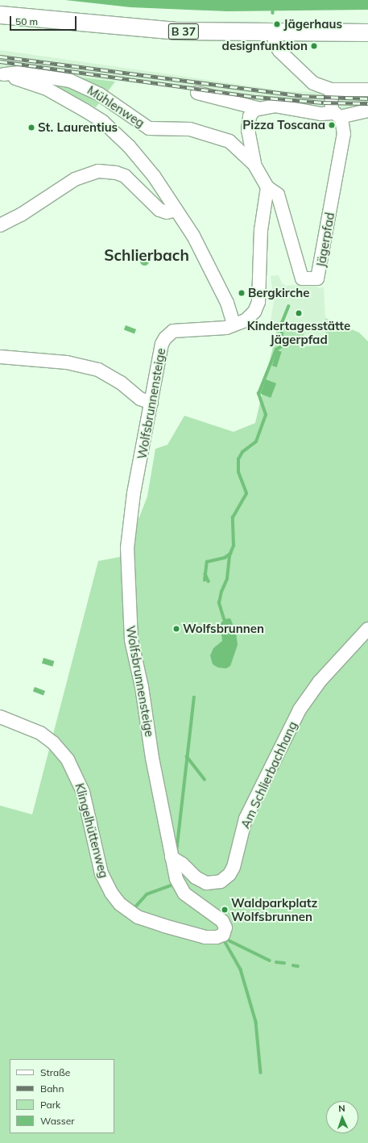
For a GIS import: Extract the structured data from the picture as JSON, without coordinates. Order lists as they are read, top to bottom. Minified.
{"streets":{"main road":["B 37"],"street":["Mühlenweg","Jägerpfad","Wolfsbrunnensteige","Am Schlierbachhang","Klingelhüttenweg"]},"crossings":[["Mühlenweg","Jägerpfad"],["Wolfsbrunnensteige","Am Schlierbachhang"],["Wolfsbrunnensteige","Klingelhüttenweg"],["Am Schlierbachhang","Klingelhüttenweg"]],"districts":["Schlierbach"],"places":["Jägerhaus","designfunktion","Pizza Toscana","St. Laurentius","Bergkirche","Kindertagesstätte Jägerpfad","Wolfsbrunnen","Waldparkplatz Wolfsbrunnen"],"legend":["Straße","Bahn","Park","Wasser"],"scale_bar":"50 m","north":"top"}
